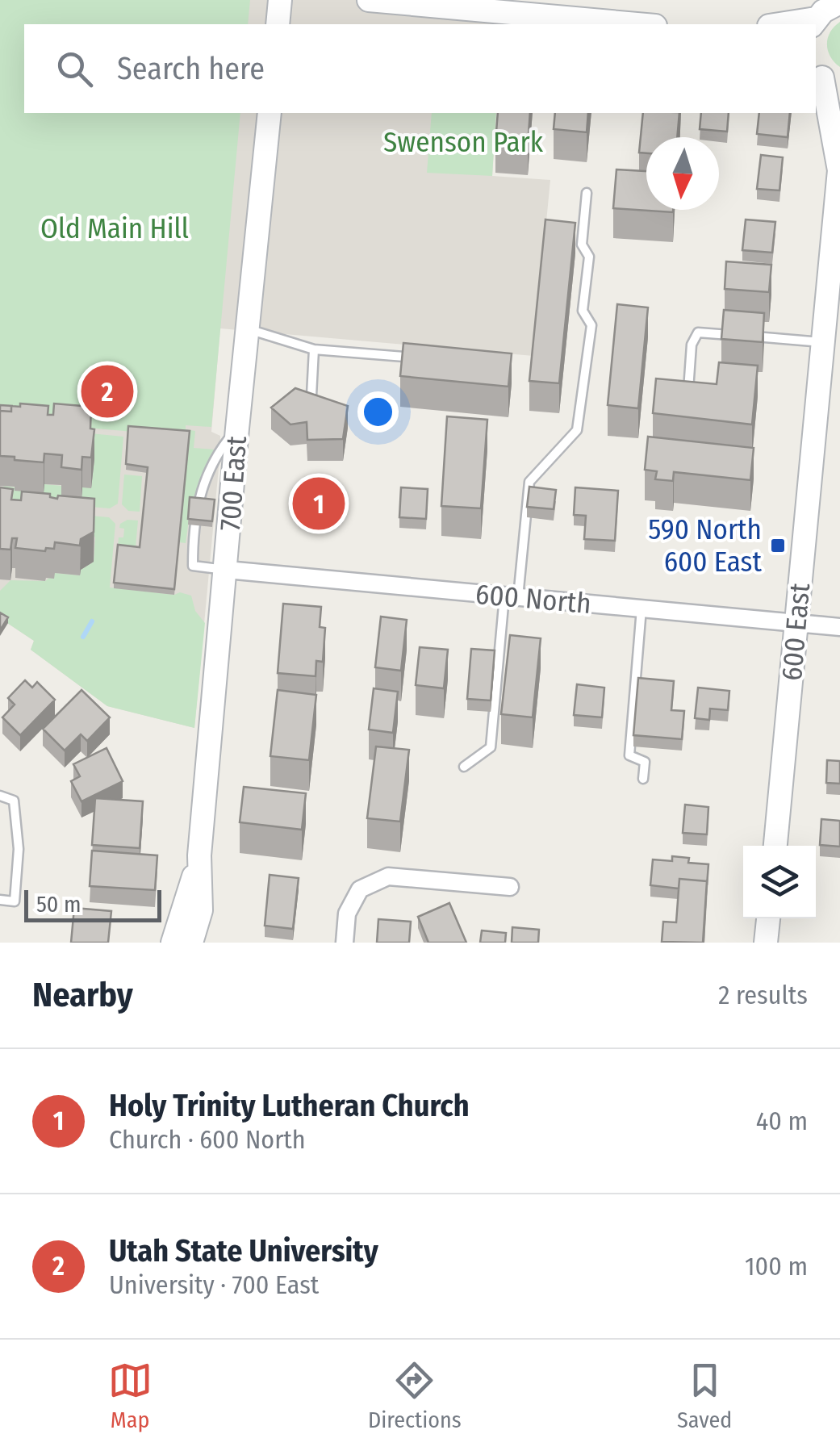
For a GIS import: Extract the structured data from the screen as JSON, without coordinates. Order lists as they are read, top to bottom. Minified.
{"streets":{"main road":["700 East","600 East"],"street":["600 North"]},"crossings":[["700 East","600 North"],["600 North","600 East"]],"parks":["Swenson Park","Old Main Hill"],"places":{"transit":["590 North 600 East"]},"scale_bar":"50 m","north":"bottom","page":{"search":"Search here","pins":["2","1"],"scale":"50 m","heading":["Nearby","2 results"],"list":[{"mark":"1","name":"Holy Trinity Lutheran Church","note":"Church · 600 North","value":"40 m"},{"mark":"2","name":"Utah State University","note":"University · 700 East","value":"100 m"}],"nav":["Map","Directions","Saved"]}}
